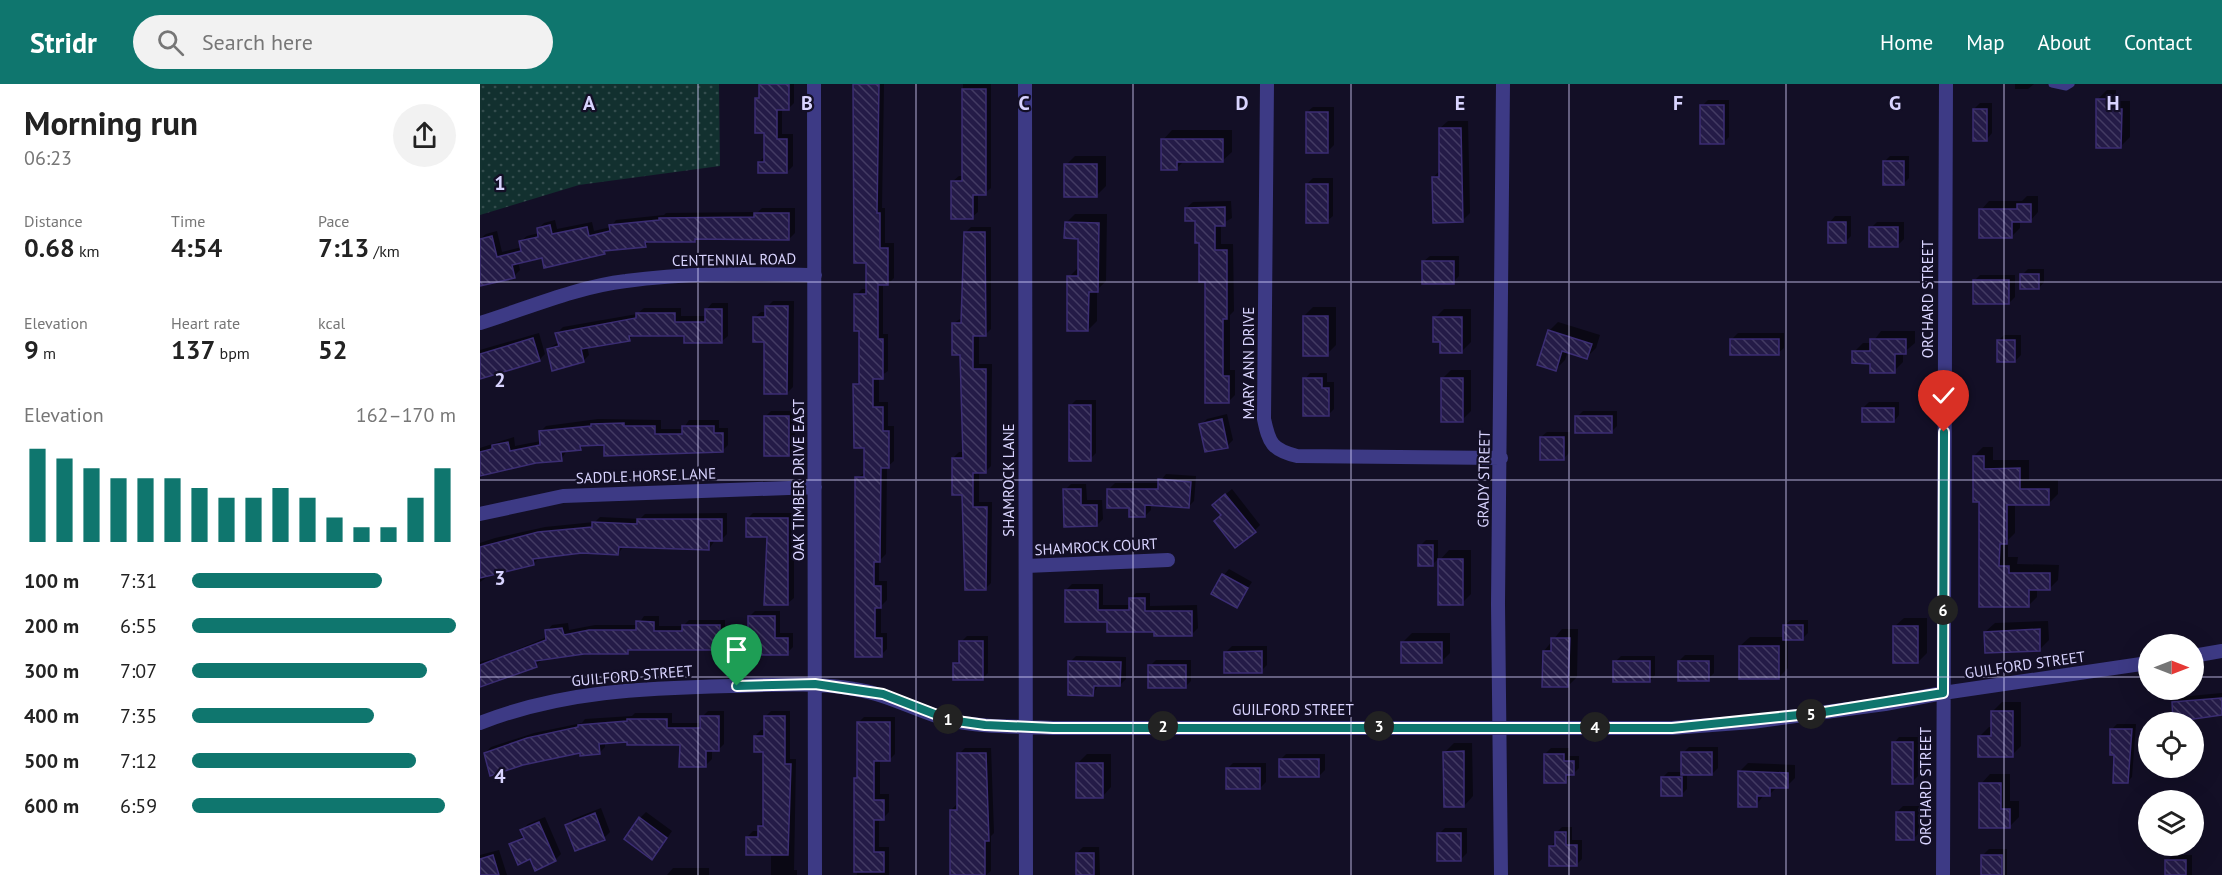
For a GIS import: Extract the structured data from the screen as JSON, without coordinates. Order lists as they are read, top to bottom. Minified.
{"streets":{"street":["CENTENNIAL ROAD","ORCHARD STREET","MARY ANN DRIVE","SADDLE HORSE LANE","GRADY STREET","OAK TIMBER DRIVE EAST","SHAMROCK LANE","SHAMROCK COURT","GUILFORD STREET"]},"crossings":[["CENTENNIAL ROAD","OAK TIMBER DRIVE EAST"],["ORCHARD STREET","GUILFORD STREET"],["MARY ANN DRIVE","GRADY STREET"],["SADDLE HORSE LANE","OAK TIMBER DRIVE EAST"],["GRADY STREET","GUILFORD STREET"],["OAK TIMBER DRIVE EAST","GUILFORD STREET"],["SHAMROCK LANE","SHAMROCK COURT"],["SHAMROCK LANE","GUILFORD STREET"]],"north":"right","page":{"header":"Stridr","search":"Search here","nav":["Home","Map","About","Contact"],"heading":["Morning run","06:23"],"stats":[["Distance","0.68 km"],["Time","4:54"],["Pace","7:13 /km"],["Elevation","9 m"],["Heart rate","137 bpm"],["kcal","52"]],"chart":["Elevation","162–170 m"],"list":[{"name":"100 m","note":"7:31"},{"name":"200 m","note":"6:55"},{"name":"300 m","note":"7:07"},{"name":"400 m","note":"7:35"},{"name":"500 m","note":"7:12"},{"name":"600 m","note":"6:59"}],"pins":["6","5","1","2","3","4"]},"grid":{"columns":["A","B","C","D","E","F","G","H"],"rows":["1","2","3","4"]}}
